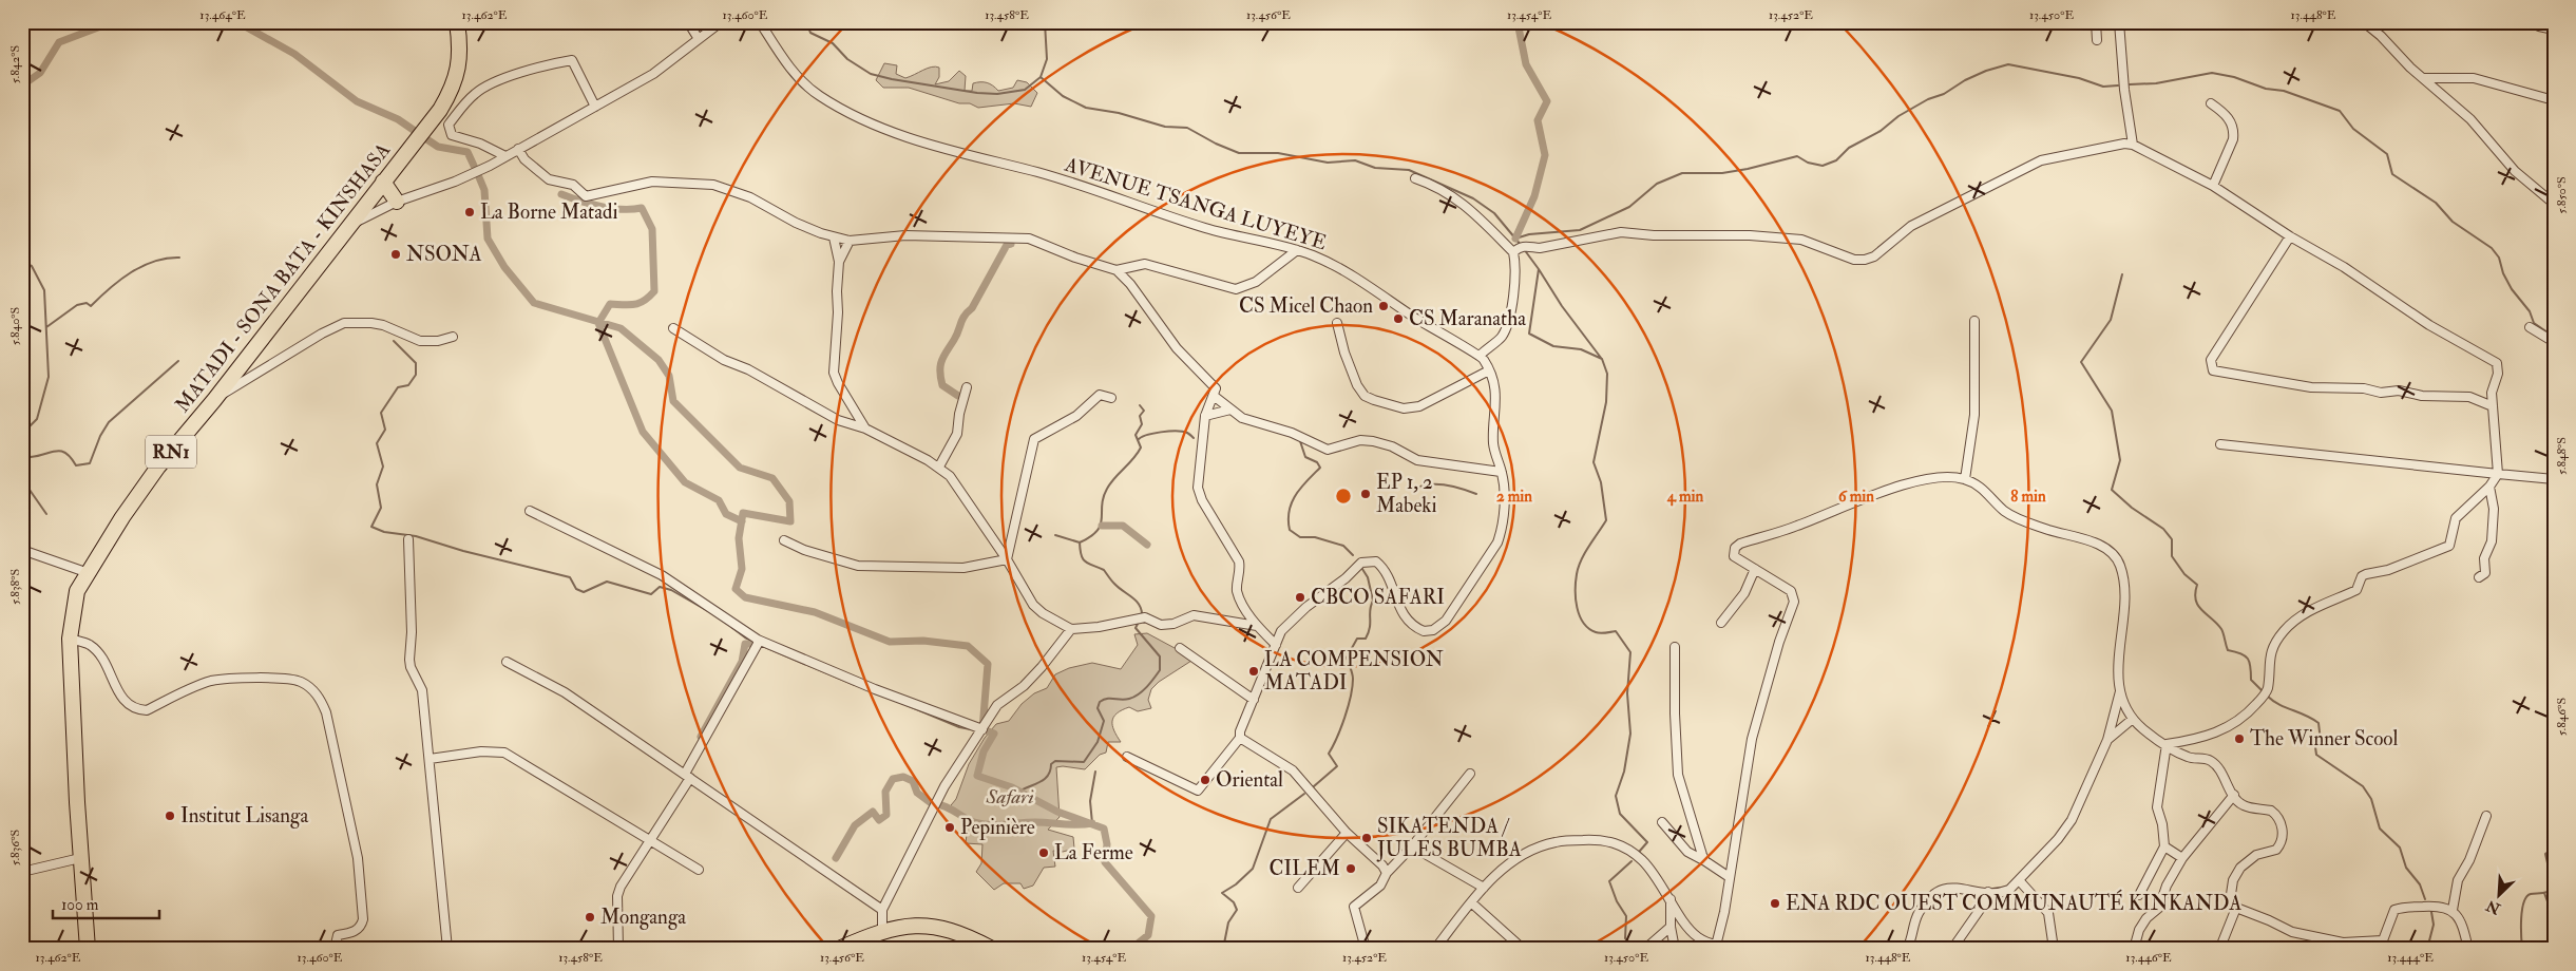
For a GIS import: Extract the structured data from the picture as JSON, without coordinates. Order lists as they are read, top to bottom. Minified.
{"streets":{"highway":["MATADI - SONA BATA - KINSHASA","RN1"],"street":["AVENUE TSANGA LUYEYE"]},"parks":["Safari"],"places":["La Borne Matadi","NSONA","CS Micel Chaon","CS Maranatha","EP 1, 2 Mabeki","CBCO SAFARI","LA COMPENSION MATADI","The Winner Scool","Oriental","Institut Lisanga","Pepinière","SIKATENDA / JULES BUMBA","La Ferme","CILEM","ENA RDC OUEST COMMUNAUTÉ KINKANDA","Monganga"],"scale_bar":"100 m","north":"bottom left","coordinates":["13.464°E","13.462°E","13.460°E","13.458°E","13.456°E","13.454°E","13.452°E","13.450°E","13.448°E","5.842°S","5.850°S","5.840°S","5.848°S","5.838°S","5.846°S","5.836°S","13.446°E","13.444°E"],"rings":["2 min","4 min","6 min","8 min"]}
